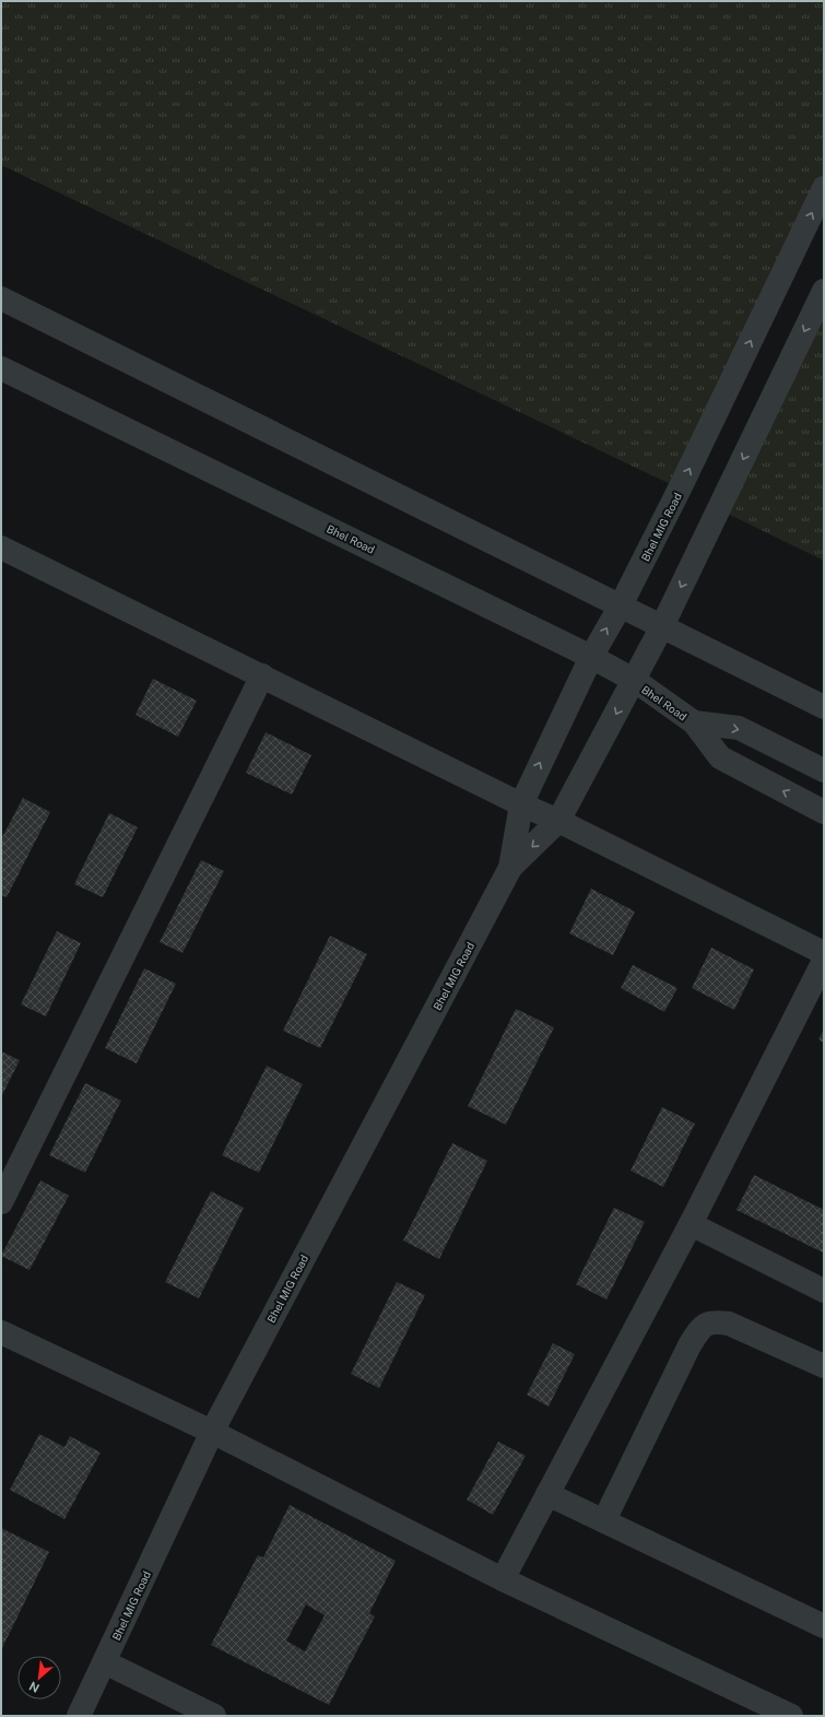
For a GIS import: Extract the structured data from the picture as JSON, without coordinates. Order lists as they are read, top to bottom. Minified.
{"streets":{"street":["Bhel MIG Road","Bhel Road"]},"crossings":[["Bhel MIG Road","Bhel Road"]],"north":"bottom left"}
